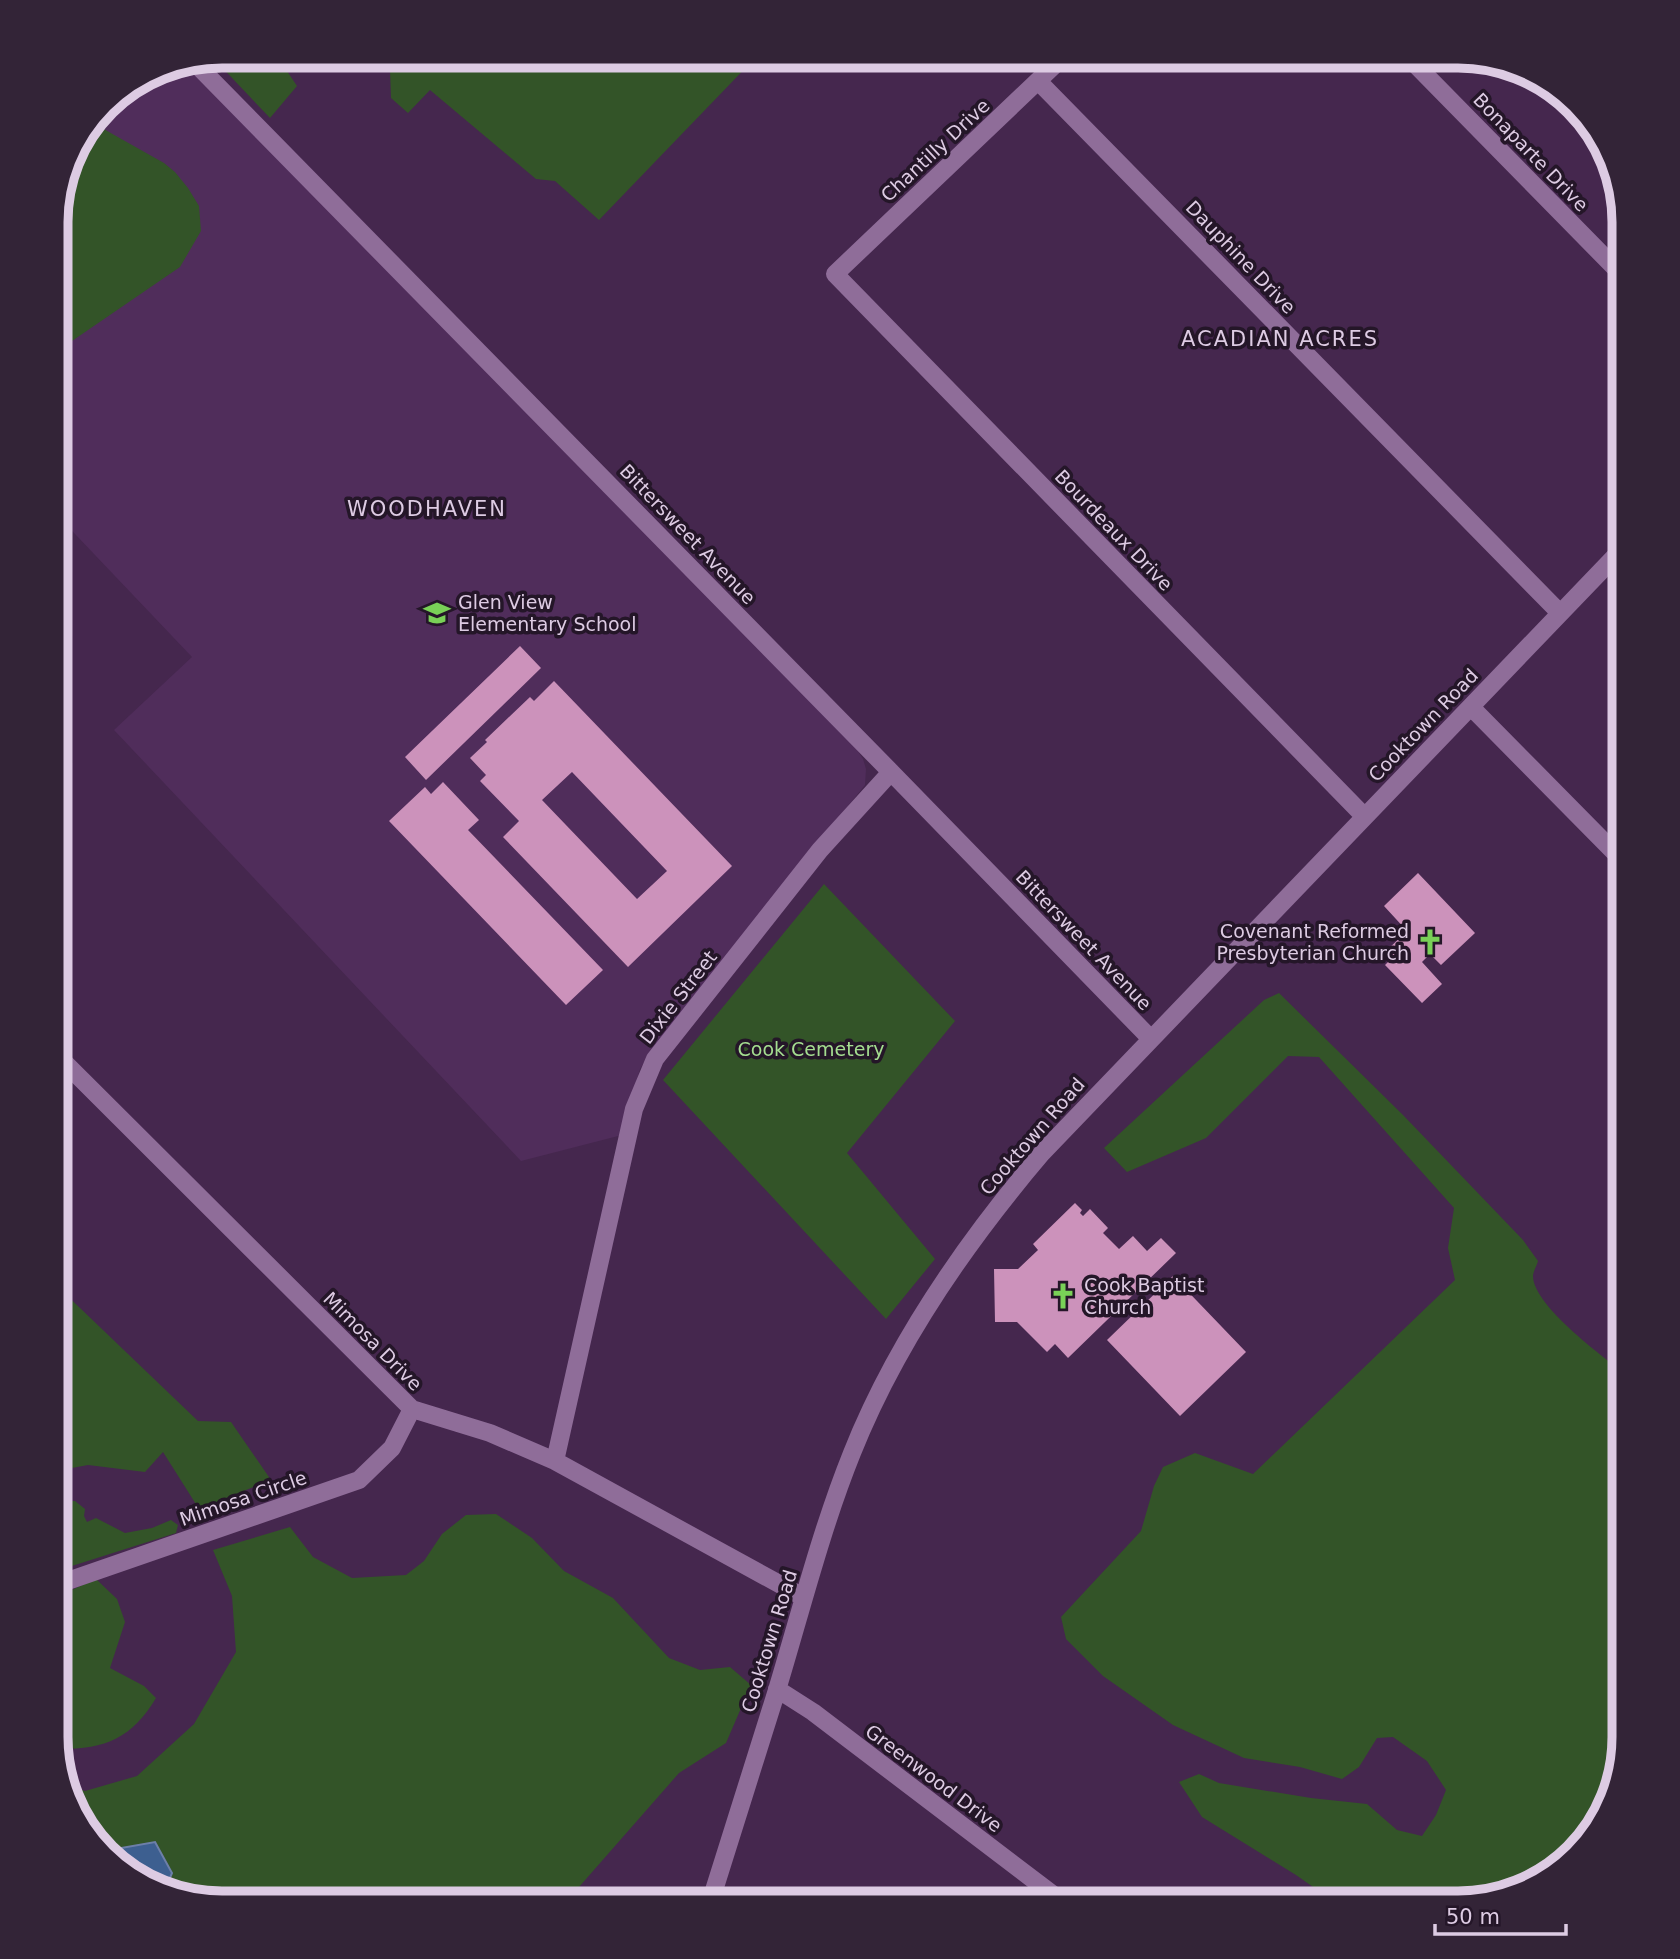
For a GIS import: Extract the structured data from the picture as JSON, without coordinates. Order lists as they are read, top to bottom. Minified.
{"streets":{"street":["Chantilly Drive","Bonaparte Drive","Dauphine Drive","Bourdeaux Drive","Bittersweet Avenue","Cooktown Road","Dixie Street","Mimosa Drive","Mimosa Circle","Greenwood Drive"]},"crossings":[["Chantilly Drive","Dauphine Drive"],["Chantilly Drive","Bourdeaux Drive"],["Dauphine Drive","Cooktown Road"],["Bourdeaux Drive","Cooktown Road"],["Bittersweet Avenue","Cooktown Road"],["Bittersweet Avenue","Dixie Street"],["Cooktown Road","Mimosa Drive"],["Cooktown Road","Greenwood Drive"],["Dixie Street","Mimosa Drive"],["Mimosa Drive","Mimosa Circle"]],"districts":["ACADIAN ACRES","WOODHAVEN"],"parks":["Cook Cemetery"],"places":{"school or university":["Glen View Elementary School"],"church":["Covenant Reformed Presbyterian Church","Cook Baptist Church"]},"scale_bar":"50 m"}
